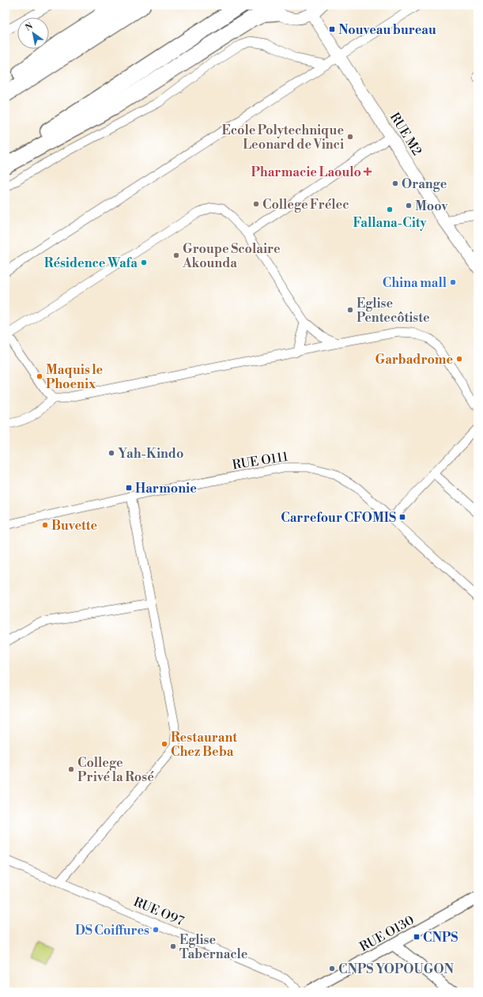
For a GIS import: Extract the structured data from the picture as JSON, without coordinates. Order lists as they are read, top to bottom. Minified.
{"streets":{"main road":["RUE M2"],"street":["RUE O111","RUE O97","RUE O130"]},"places":{"transit":["Nouveau bureau","Harmonie","Carrefour CFOMIS","CNPS"],"other":["Ecole Polytechnique Leonard de Vinci","Orange","College Frélec","Moov","Fallana-City","Groupe Scolaire Akounda","Résidence Wafa","China mall","Eglise Pentecôtiste","Garbadrome","Maquis le Phoenix","Yah-Kindo","Buvette","Restaurant Chez Beba","College Privé la Rosé","DS Coiffures","Eglise Tabernacle","CNPS YOPOUGON"],"health":["Pharmacie Laoulo"]},"north":"top left"}
